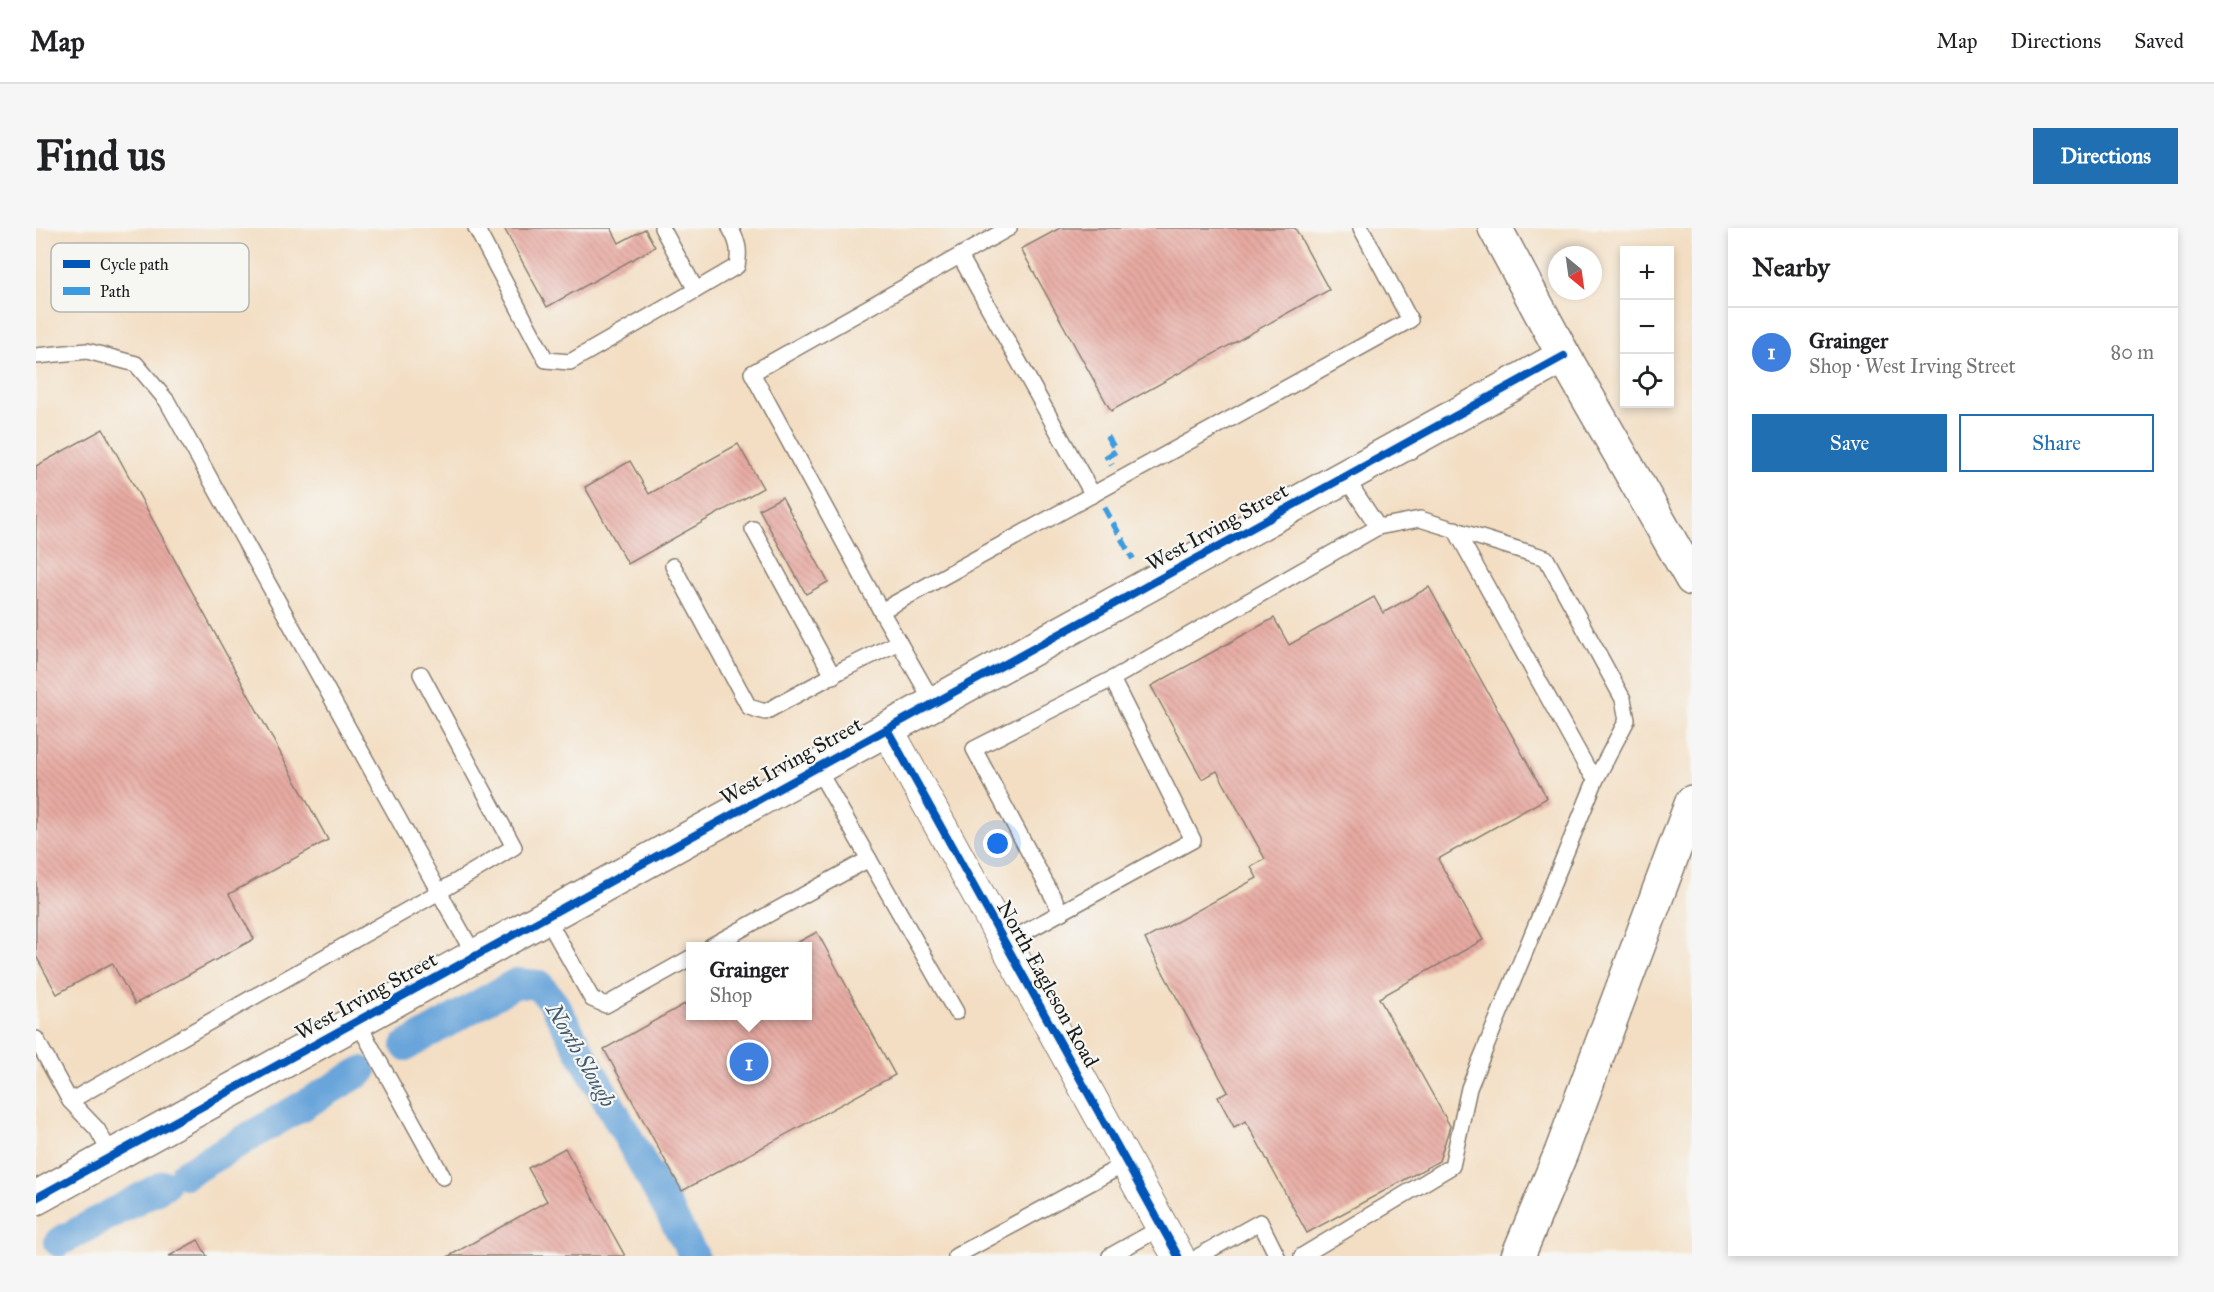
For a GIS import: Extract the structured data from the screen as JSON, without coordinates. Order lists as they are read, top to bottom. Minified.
{"streets":{"main road":["West Irving Street"],"street":["North Eagleson Road"]},"crossings":[["West Irving Street","North Eagleson Road"]],"water":["North Slough"],"legend":["Cycle path","Path"],"north":"bottom right","page":{"header":"Map","nav":["Map","Directions","Saved"],"buttons":["Directions",["Save","Share"]],"title":"Find us","heading":"Nearby","map_buttons":["+","−"],"list":[{"mark":"1","name":"Grainger","note":"Shop · West Irving Street","value":"80 m"}],"popup":["Grainger","Shop"],"pins":"1"}}
